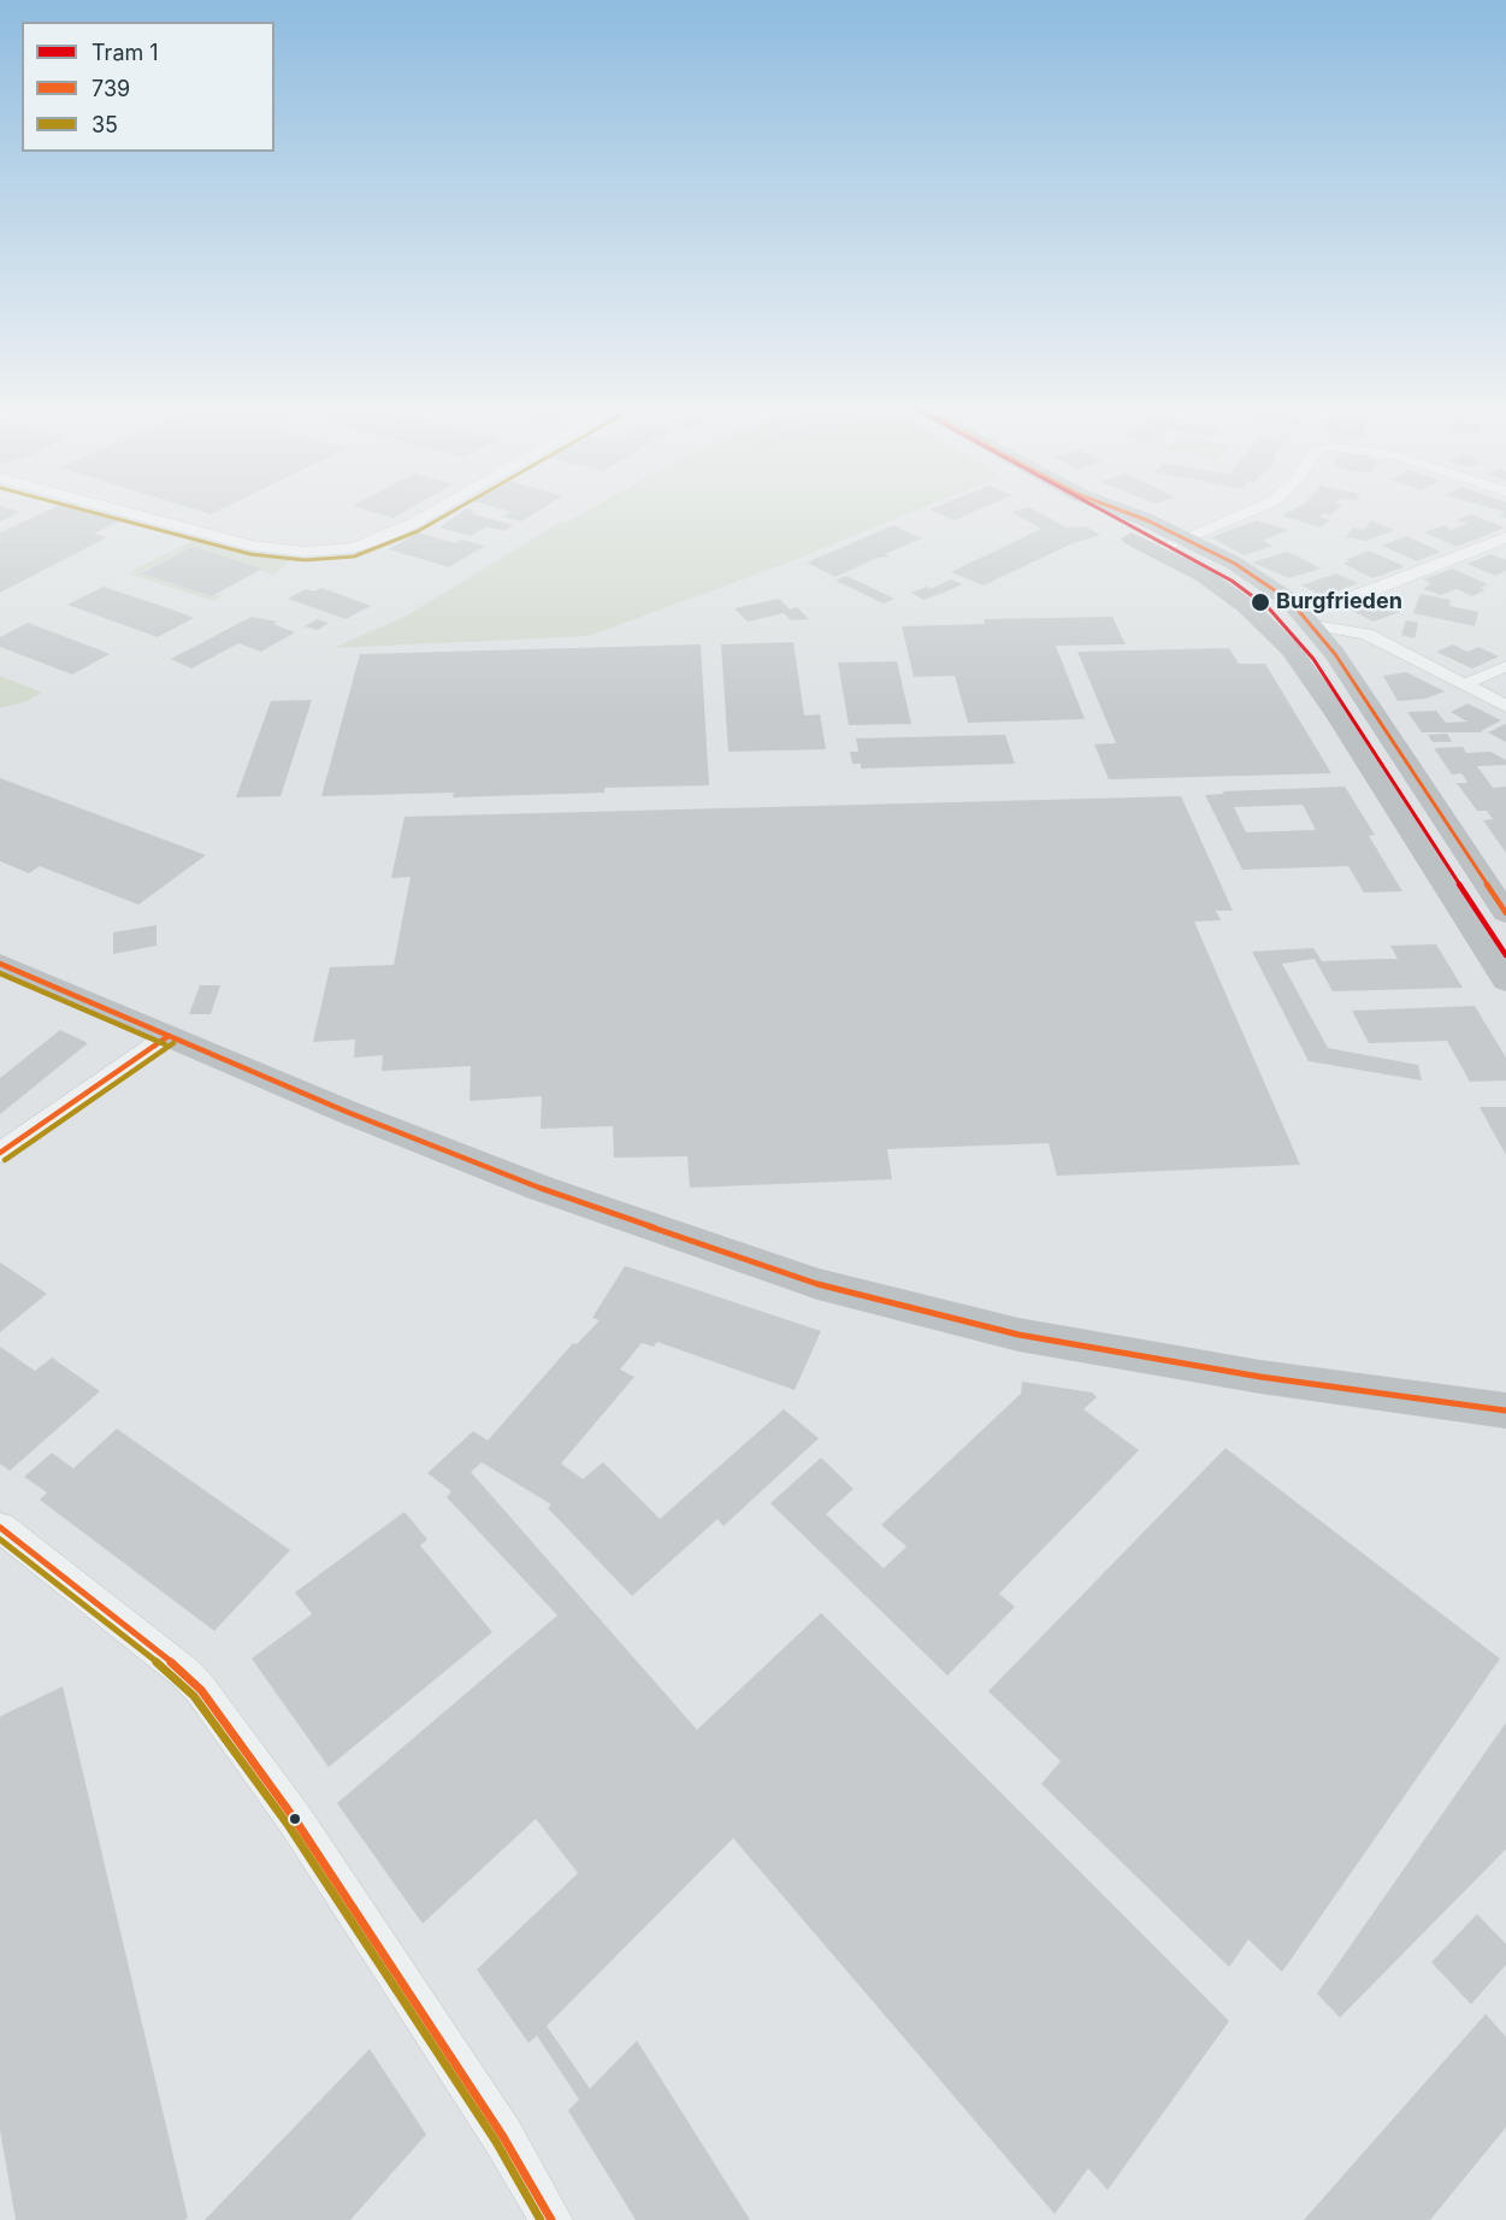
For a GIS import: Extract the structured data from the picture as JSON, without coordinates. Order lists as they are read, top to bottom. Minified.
{"places":["Burgfrieden"],"lines":["tram line 1","transit line 739","transit line 35"],"legend":["Tram 1","739","35"]}
